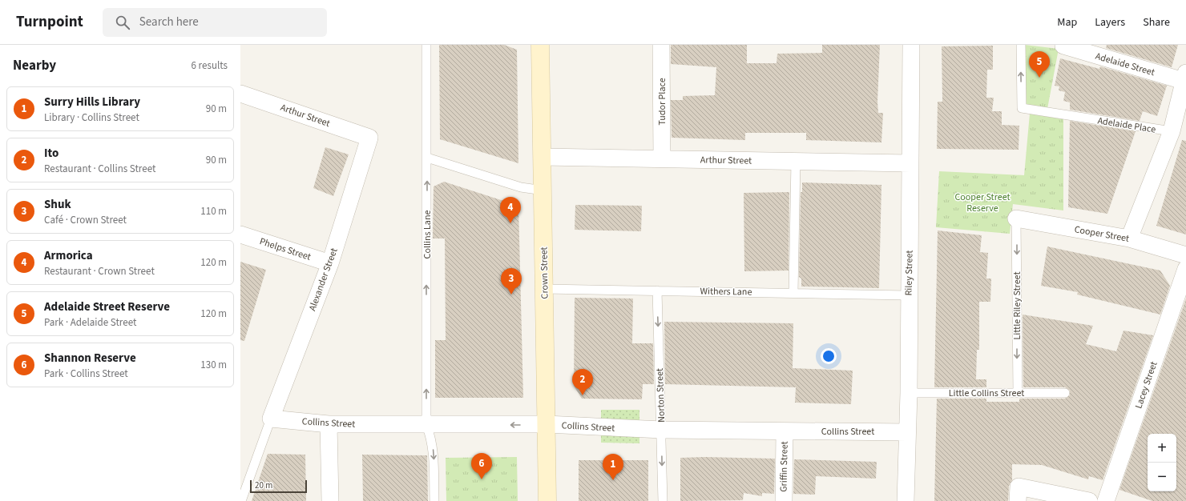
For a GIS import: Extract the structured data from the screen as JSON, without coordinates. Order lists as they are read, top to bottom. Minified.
{"streets":{"street":["Adelaide Street","Tudor Place","Arthur Street","Cooper Street","Phelps Street","Crown Street","Riley Street","Alexander Street","Lacey Street","Collins Street","Griffin Street"],"lane":["Adelaide Place","Collins Lane","Withers Lane","Little Riley Street","Little Collins Street","Norton Street"]},"crossings":[["Tudor Place","Arthur Street"],["Arthur Street","Crown Street"],["Arthur Street","Riley Street"],["Arthur Street","Alexander Street"],["Cooper Street","Little Riley Street"],["Collins Lane","Collins Street"],["Phelps Street","Alexander Street"],["Crown Street","Withers Lane"],["Crown Street","Collins Street"],["Riley Street","Withers Lane"],["Riley Street","Little Collins Street"],["Riley Street","Collins Street"],["Alexander Street","Collins Street"],["Withers Lane","Norton Street"],["Little Riley Street","Little Collins Street"],["Norton Street","Collins Street"],["Collins Street","Griffin Street"]],"one_way":["Adelaide Place","Little Riley Street","Norton Street"],"parks":["Cooper Street Reserve"],"scale_bar":"20 m","page":{"header":"Turnpoint","search":"Search here","nav":["Map","Layers","Share"],"heading":["Nearby","6 results"],"pins":["5","4","3","2","6","1"],"list":[{"mark":"1","name":"Surry Hills Library","note":"Library · Collins Street","value":"90 m"},{"mark":"2","name":"Ito","note":"Restaurant · Collins Street","value":"90 m"},{"mark":"3","name":"Shuk","note":"Café · Crown Street","value":"110 m"},{"mark":"4","name":"Armorica","note":"Restaurant · Crown Street","value":"120 m"},{"mark":"5","name":"Adelaide Street Reserve","note":"Park · Adelaide Street","value":"120 m"},{"mark":"6","name":"Shannon Reserve","note":"Park · Collins Street","value":"130 m"}],"map_buttons":["+","−"],"scale":"20 m"}}
